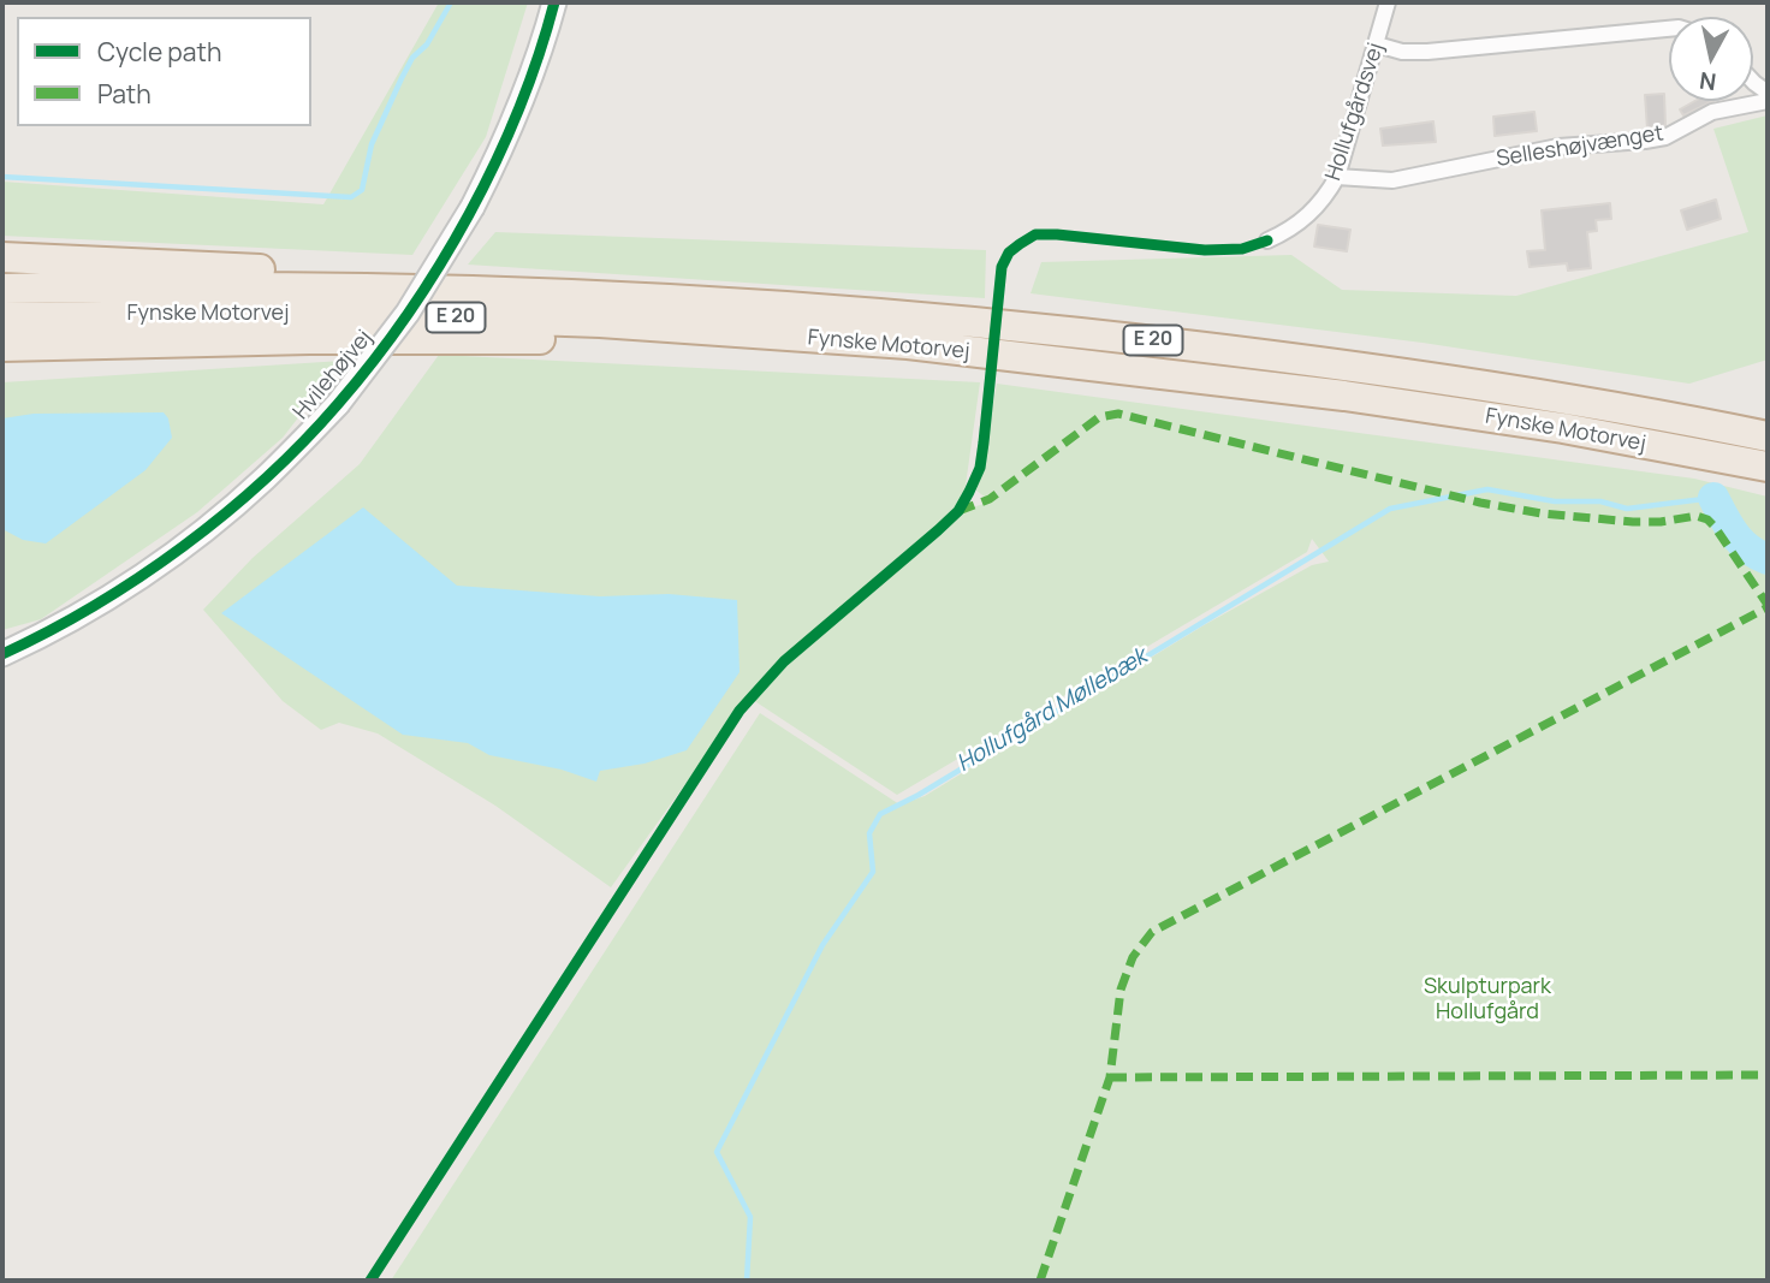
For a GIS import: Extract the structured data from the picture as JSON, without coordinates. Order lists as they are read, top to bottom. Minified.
{"streets":{"highway":["Fynske Motorvej","E 20"],"street":["Hollufgårdsvej","Selleshøjvænget","Hvilehøjvej"]},"crossings":[["Hollufgårdsvej","Selleshøjvænget"]],"water":["Hollufgård Møllebæk"],"parks":["Skulpturpark Hollufgård"],"legend":["Cycle path","Path"],"north":"bottom"}
